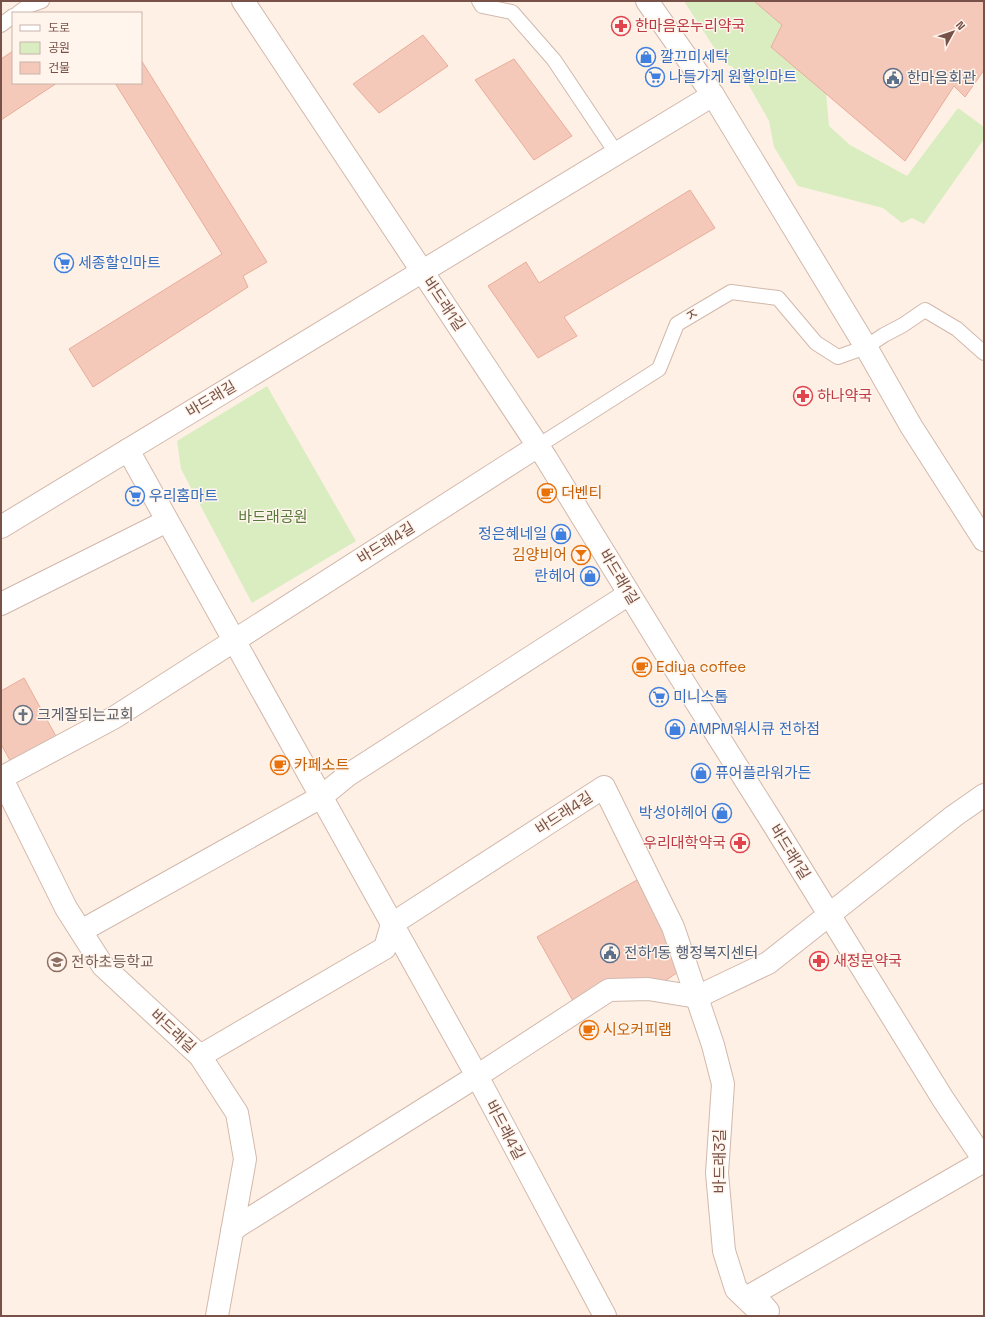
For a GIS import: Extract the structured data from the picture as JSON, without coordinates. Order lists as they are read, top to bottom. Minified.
{"streets":{"street":["바드래1길","바드래길","바드래4길","바드래3길"],"lane":["ㅈ"]},"crossings":[["바드래1길","ㅈ"],["바드래1길","바드래길"],["바드래1길","바드래4길"],["ㅈ","바드래4길"],["바드래길","바드래4길"],["바드래4길","바드래3길"]],"parks":["바드래공원"],"places":{"pharmacy":["한마음온누리약국","하나약국","우리대학약국","새정문약국"],"shop":["깔끄미세탁","정은혜네일","란헤어","AMPM워시큐 전하점","퓨어플라워가든","박성아헤어"],"supermarket":["나들가게 원할인마트","세종할인마트","우리홈마트","미니스톱"],"public building":["한마음회관","전하1동 행정복지센터"],"cafe":["더벤티","Ediya coffee","카페소트","시오커피랩"],"bar":["김양비어"],"church":["크게잘되는교회"],"school or university":["전하초등학교"]},"legend":["도로","공원","건물"],"north":"top right"}
